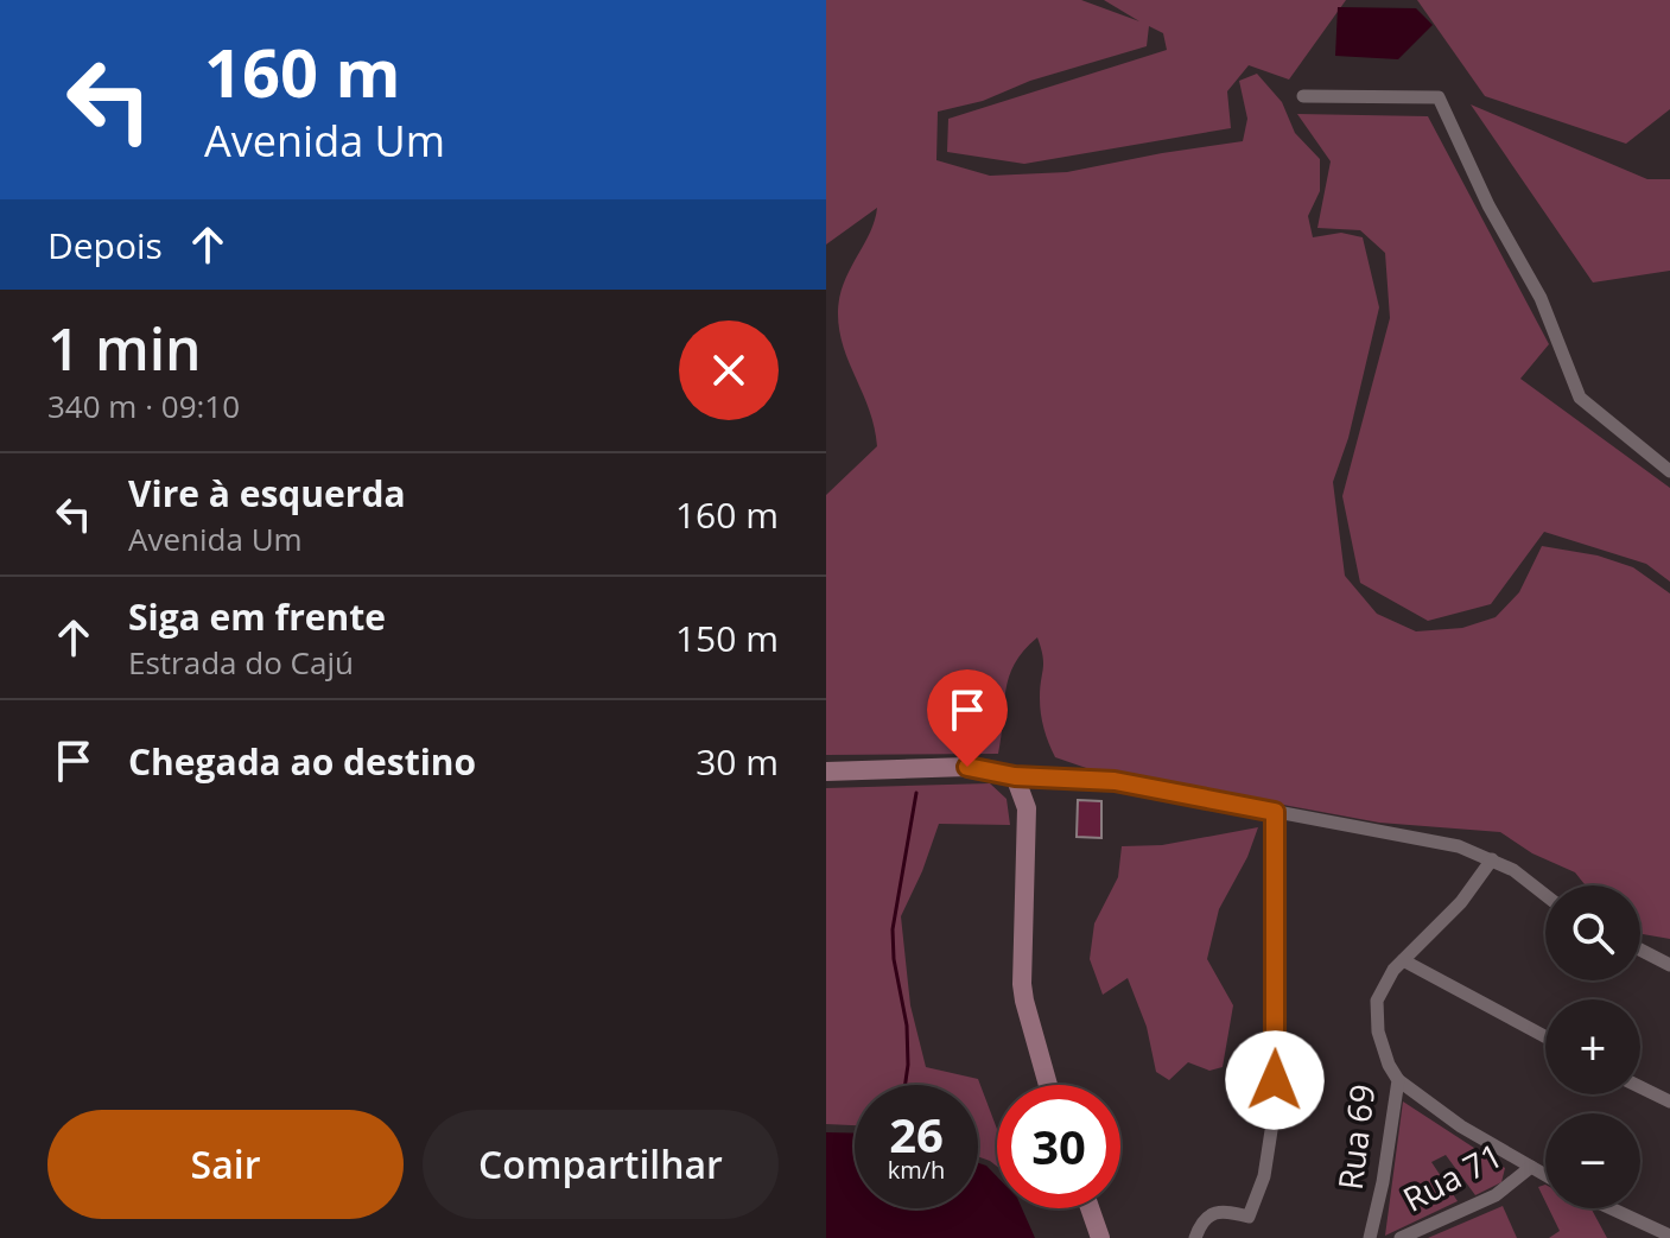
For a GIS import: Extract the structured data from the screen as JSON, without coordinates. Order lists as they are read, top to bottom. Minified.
{"streets":{"street":["Rua 69","Rua 71"]},"page":{"turn":["160 m","Avenida Um"],"then":"Depois","heading":["1 min","340 m · 09:10"],"list":[{"name":"Vire à esquerda","note":"Avenida Um","value":"160 m"},{"name":"Siga em frente","note":"Estrada do Cajú","value":"150 m"},{"name":"Chegada ao destino","value":"30 m"}],"map_buttons":["+","−"],"speed":"26 km/h","limit":"30","buttons":["Sair","Compartilhar"]}}
